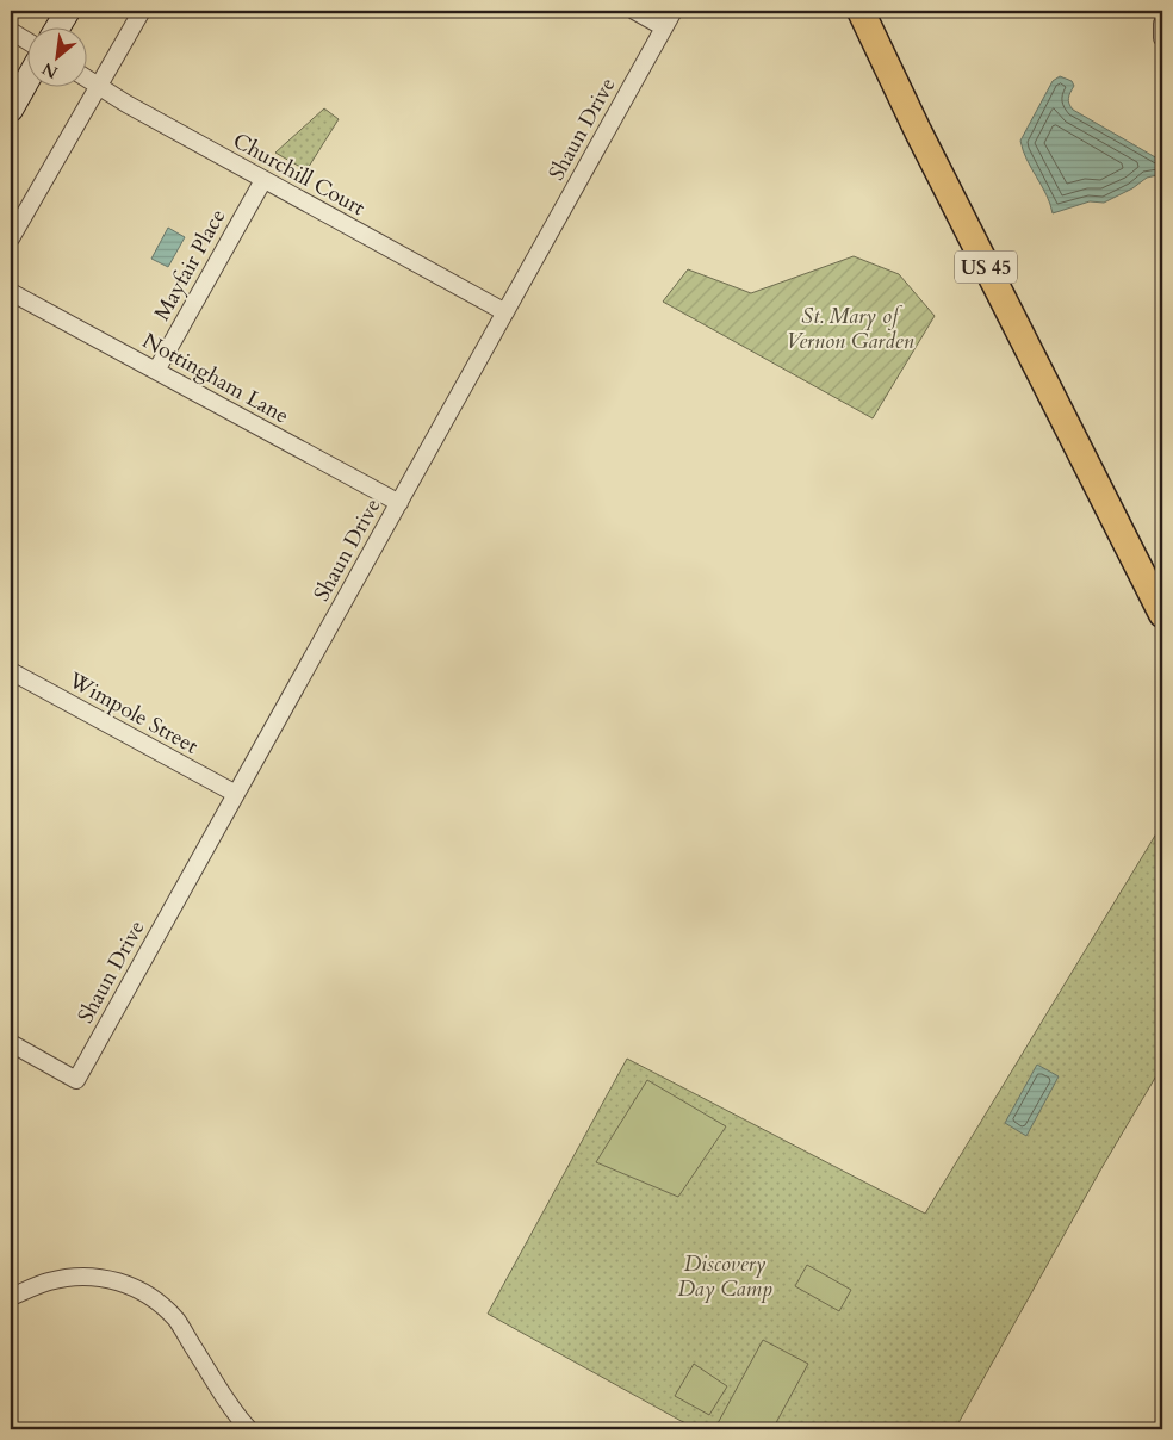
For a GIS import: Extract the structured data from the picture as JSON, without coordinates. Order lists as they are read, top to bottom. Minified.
{"streets":{"main road":["US 45"],"street":["Shaun Drive","Churchill Court","Mayfair Place","Nottingham Lane","Wimpole Street"]},"crossings":[["Shaun Drive","Churchill Court"],["Shaun Drive","Nottingham Lane"],["Shaun Drive","Wimpole Street"],["Churchill Court","Mayfair Place"],["Mayfair Place","Nottingham Lane"]],"parks":["St. Mary of Vernon Garden","Discovery Day Camp"],"north":"bottom left"}
